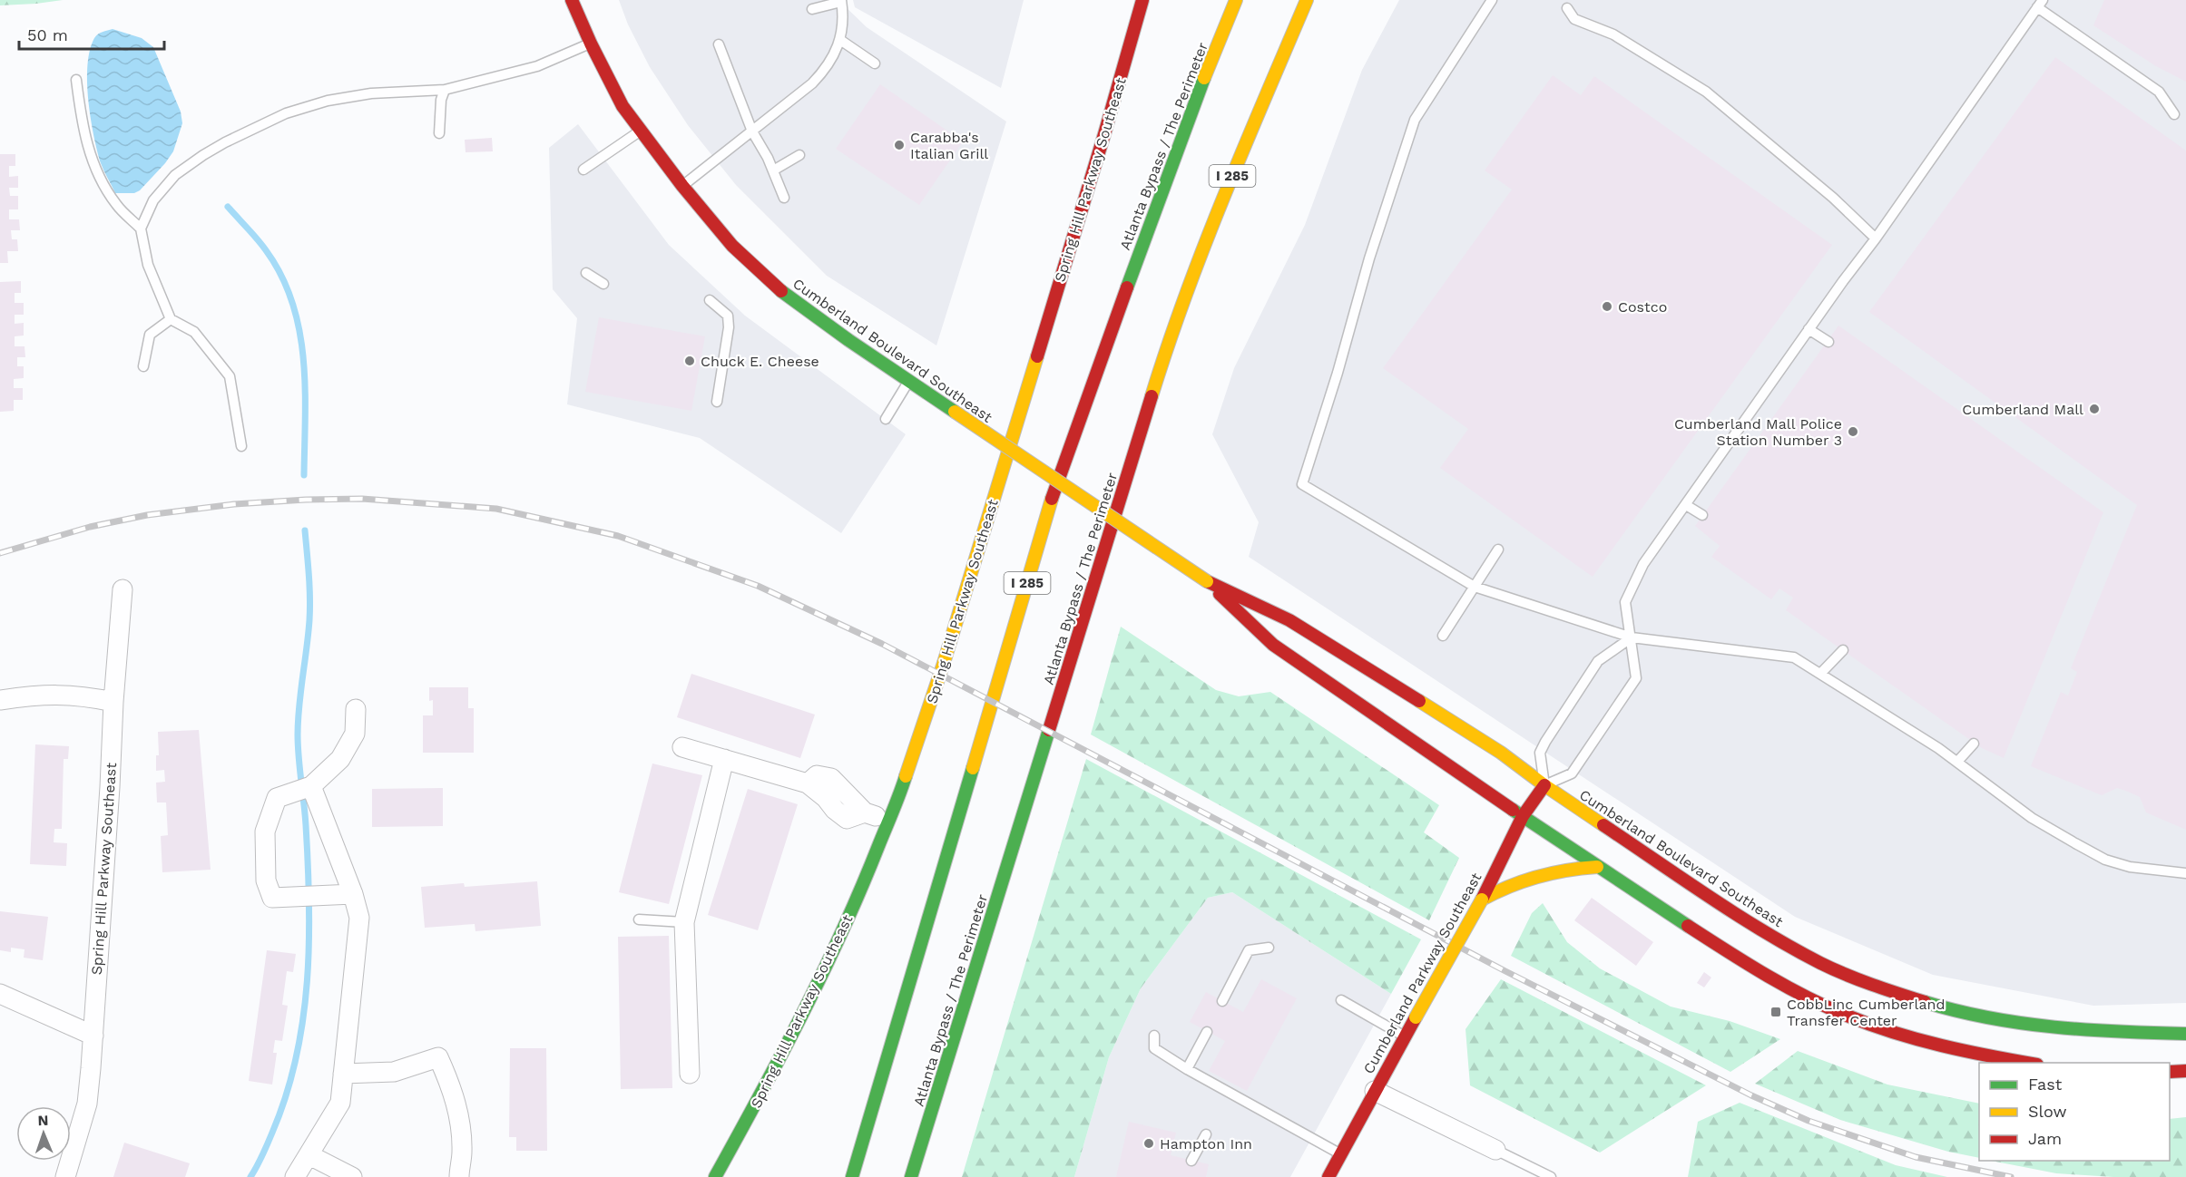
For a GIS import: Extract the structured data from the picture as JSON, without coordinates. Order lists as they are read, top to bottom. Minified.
{"streets":{"main road":["Atlanta Bypass / The Perimeter","I 285","Spring Hill Parkway Southeast","Cumberland Boulevard Southeast","Cumberland Parkway Southeast"]},"crossings":[["Cumberland Boulevard Southeast","Cumberland Parkway Southeast"]],"places":{"other":["Carabba's Italian Grill","Costco","Chuck E. Cheese","Cumberland Mall","Cumberland Mall Police Station Number 3","Hampton Inn"],"transit":["CobbLinc Cumberland Transfer Center"]},"legend":["Fast","Slow","Jam"],"scale_bar":"50 m","north":"top"}
